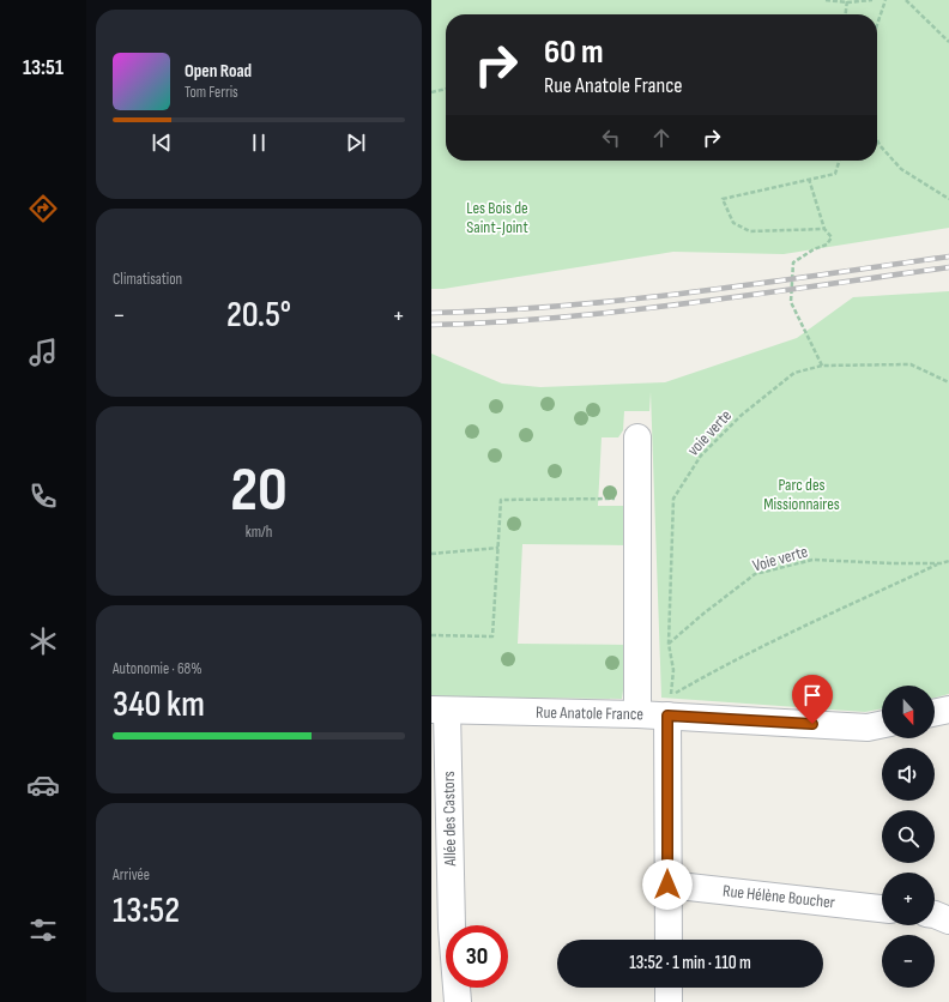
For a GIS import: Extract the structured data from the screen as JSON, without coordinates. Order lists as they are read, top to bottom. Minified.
{"streets":{"street":["Rue Anatole France","Allée des Castors","Rue Hélène Boucher"],"path":["voie verte","Voie verte"]},"crossings":[["voie verte","Voie verte"],["voie verte","Rue Anatole France"],["Rue Anatole France","Allée des Castors"]],"parks":["Les Bois de Saint-Joint","Parc des Missionnaires"],"north":"bottom","page":{"tabs":"13:51","turn":["60 m","Rue Anatole France"],"song":["Open Road","Tom Ferris"],"tile":["Climatisation",["20","km/h"],["Autonomie · 68%","340 km"],["Arrivée","13:52"]],"heat":["−","20.5°","+"],"map_buttons":["+","−"],"limit":"30","trip":"13:52 · 1 min · 110 m"}}
